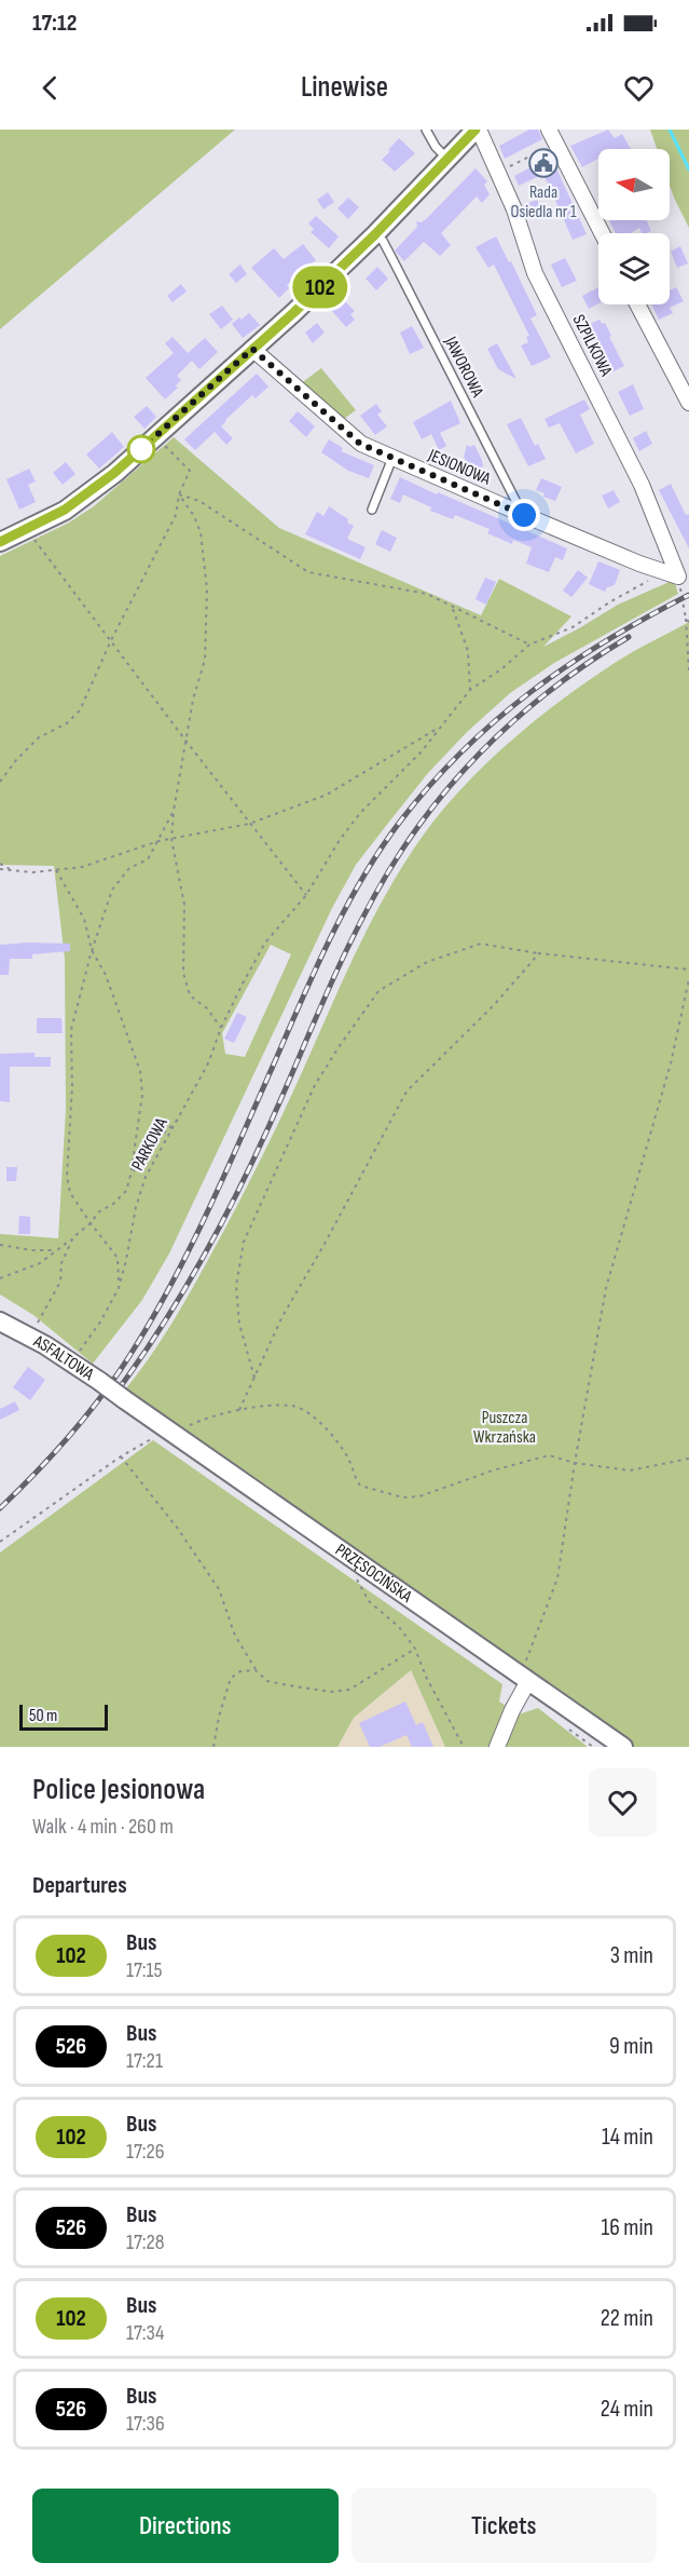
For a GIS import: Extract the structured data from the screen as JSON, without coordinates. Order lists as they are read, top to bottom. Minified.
{"streets":{"street":["SZPILKOWA","JESIONOWA","ASFALTOWA","PRZĘSOCIŃSKA"],"lane":["JAWOROWA"],"path":["PARKOWA"]},"crossings":[["SZPILKOWA","JESIONOWA"],["JAWOROWA","JESIONOWA"],["PARKOWA","ASFALTOWA"],["ASFALTOWA","PRZĘSOCIŃSKA"]],"parks":["Puszcza Wkrzańska"],"places":{"public building":["Rada Osiedla nr 1"]},"lines":["bus line 102"],"scale_bar":"50 m","north":"left","page":{"status":"17:12","header":"Linewise","on_map":"102","scale":"50 m","heading":[["Police Jesionowa","Walk · 4 min · 260 m"],"Departures"],"list":[{"mark":"102","name":"Bus","note":"17:15","value":"3 min"},{"mark":"526","name":"Bus","note":"17:21","value":"9 min"},{"mark":"102","name":"Bus","note":"17:26","value":"14 min"},{"mark":"526","name":"Bus","note":"17:28","value":"16 min"},{"mark":"102","name":"Bus","note":"17:34","value":"22 min"},{"mark":"526","name":"Bus","note":"17:36","value":"24 min"}],"buttons":["Directions","Tickets"]}}
